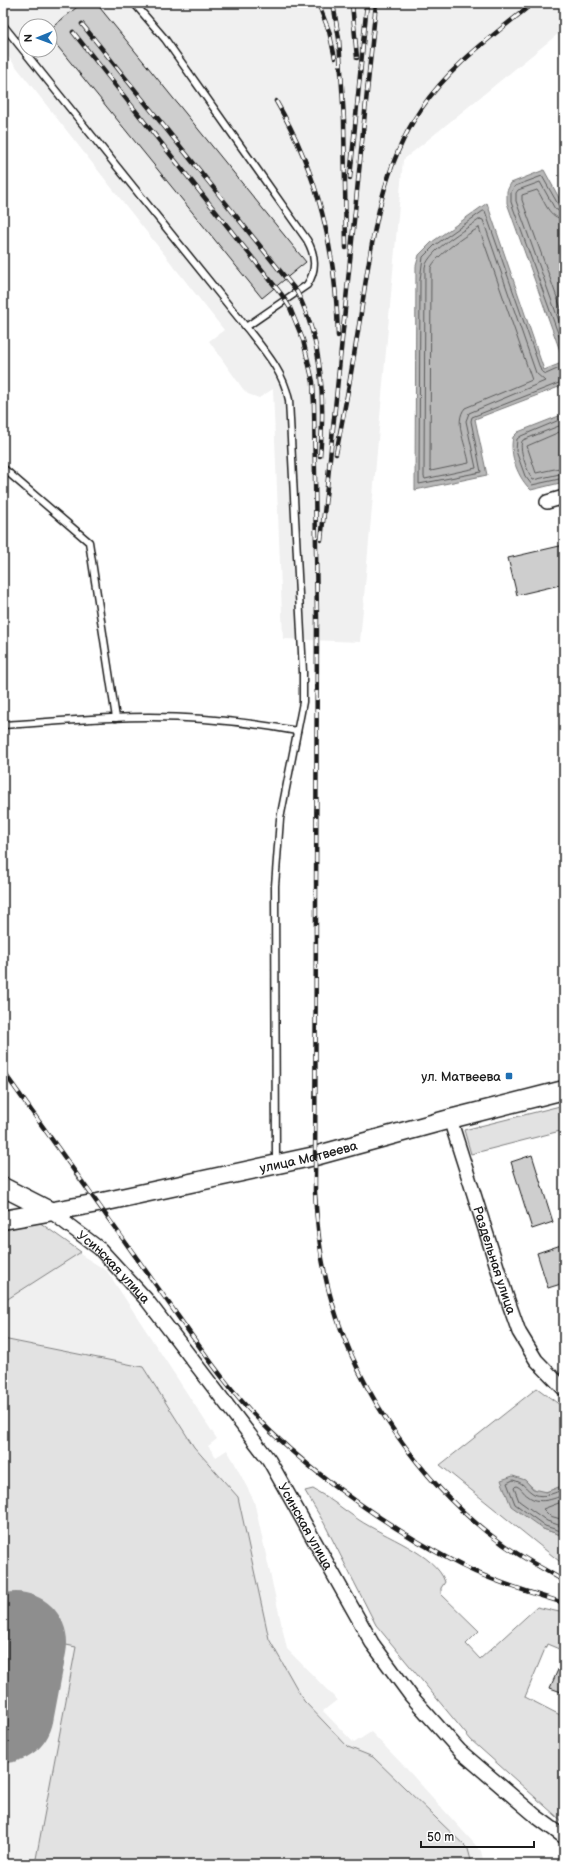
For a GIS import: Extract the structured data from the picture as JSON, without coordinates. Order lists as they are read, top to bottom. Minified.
{"streets":{"street":["улица Матвеева","Раздельная улица","Усинская улица"]},"crossings":[["улица Матвеева","Раздельная улица"],["улица Матвеева","Усинская улица"]],"places":{"transit":["ул. Матвеева"]},"scale_bar":"50 m","north":"left"}
